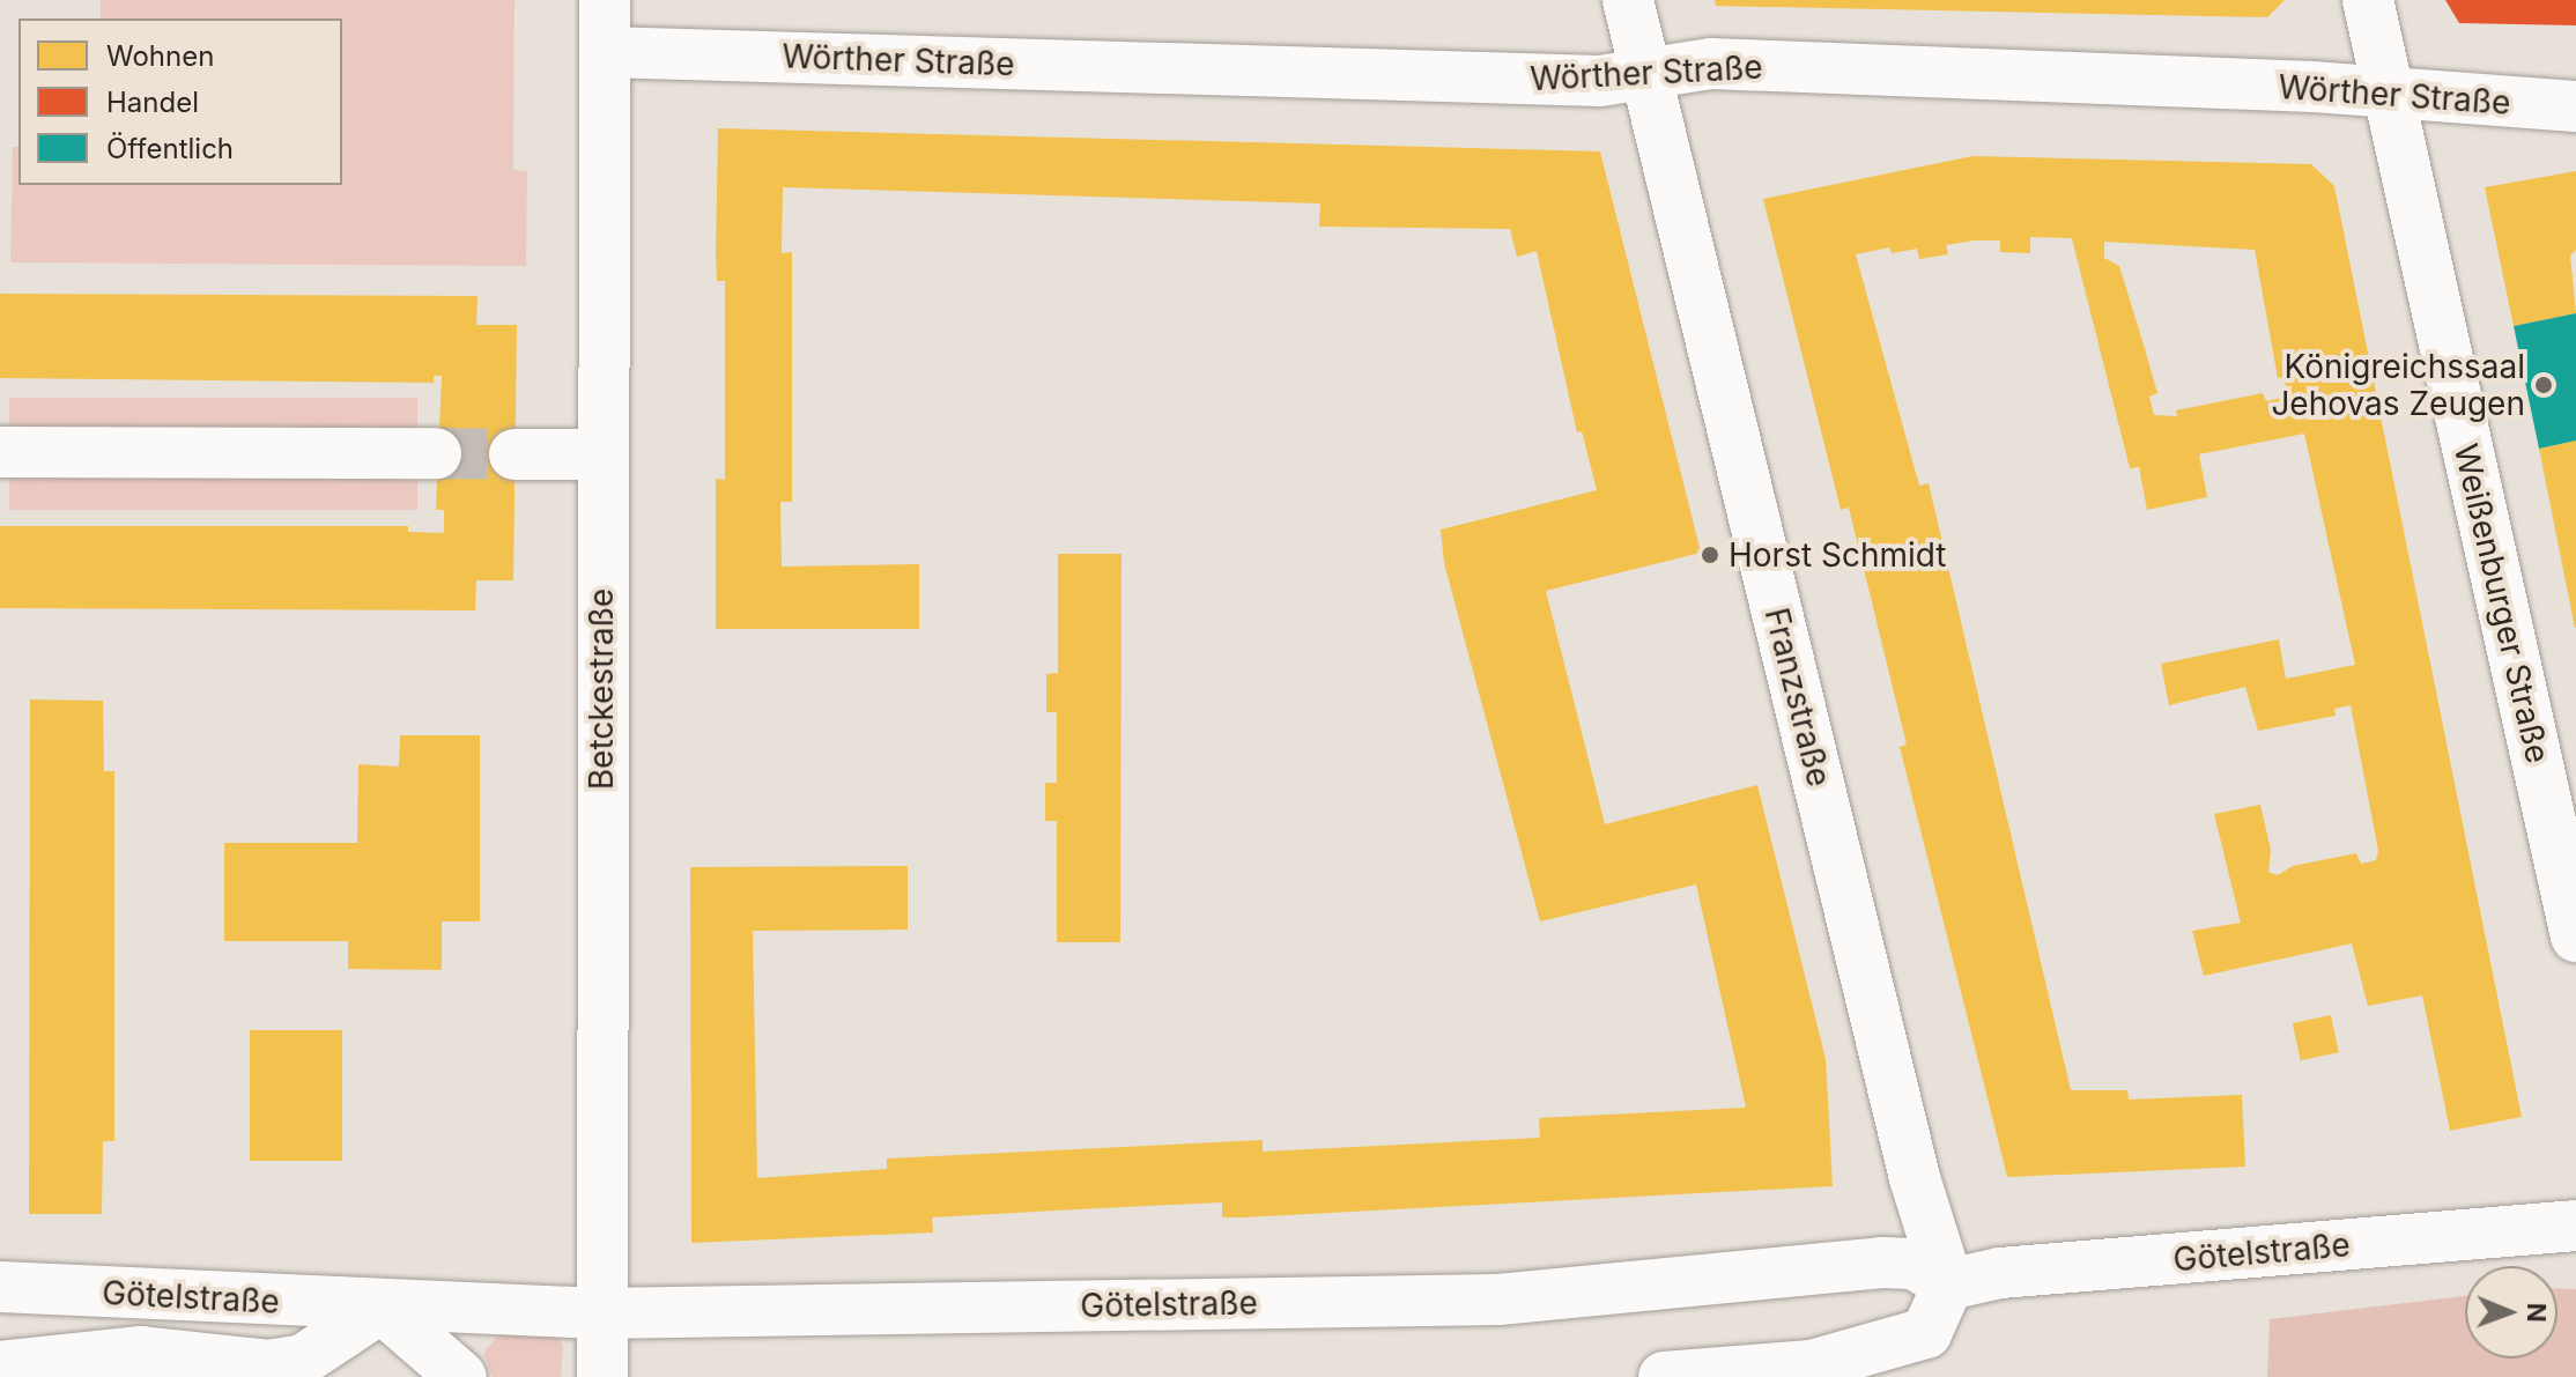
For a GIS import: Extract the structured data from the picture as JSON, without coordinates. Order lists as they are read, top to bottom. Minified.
{"streets":{"street":["Wörther Straße","Weißenburger Straße","Betckestraße","Franzstraße","Götelstraße"]},"crossings":[["Wörther Straße","Weißenburger Straße"],["Wörther Straße","Betckestraße"],["Wörther Straße","Franzstraße"],["Betckestraße","Götelstraße"],["Franzstraße","Götelstraße"]],"places":["Königreichssaal Jehovas Zeugen","Horst Schmidt"],"legend":["Wohnen","Handel","Öffentlich"],"north":"right"}
